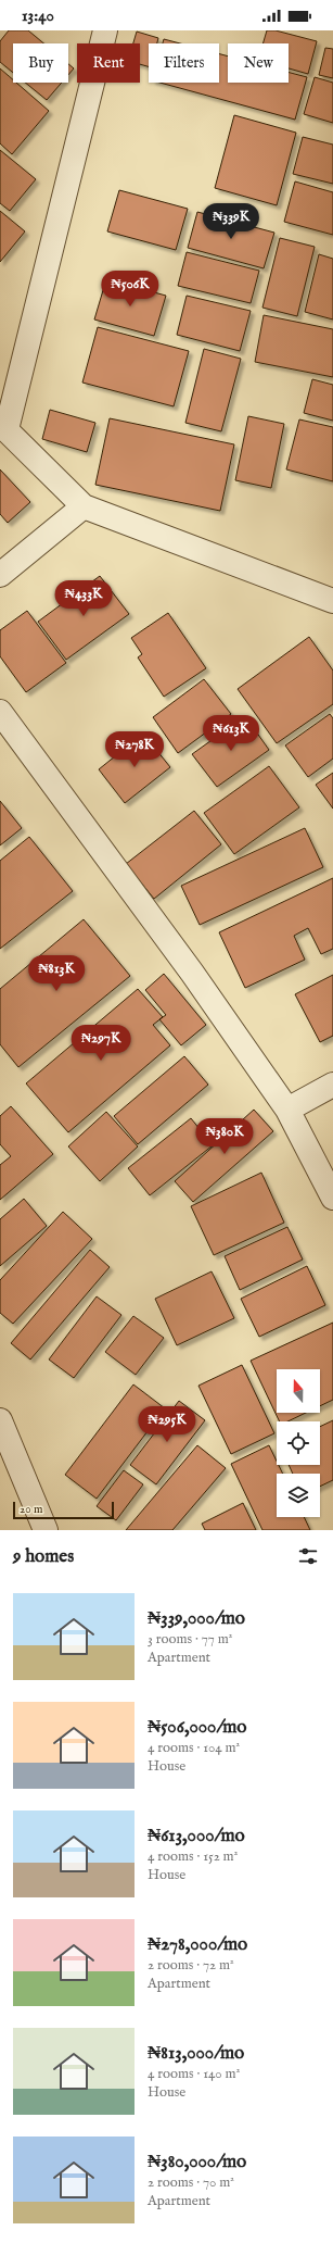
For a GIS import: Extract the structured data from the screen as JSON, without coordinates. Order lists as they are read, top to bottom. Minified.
{"scale_bar":"20 m","north":"top","page":{"status":"13:40","chip":["Buy","Rent","Filters","New"],"price":["₦339K","₦506K","₦433K","₦613K","₦278K","₦813K","₦297K","₦380K","₦295K"],"scale":"20 m","heading":"9 homes","list":[{"name":"₦339,000/mo","note":"3 rooms · 77 m² · Apartment"},{"name":"₦506,000/mo","note":"4 rooms · 104 m² · House"},{"name":"₦613,000/mo","note":"4 rooms · 152 m² · House"},{"name":"₦278,000/mo","note":"2 rooms · 72 m² · Apartment"},{"name":"₦813,000/mo","note":"4 rooms · 140 m² · House"},{"name":"₦380,000/mo","note":"2 rooms · 70 m² · Apartment"}]}}
